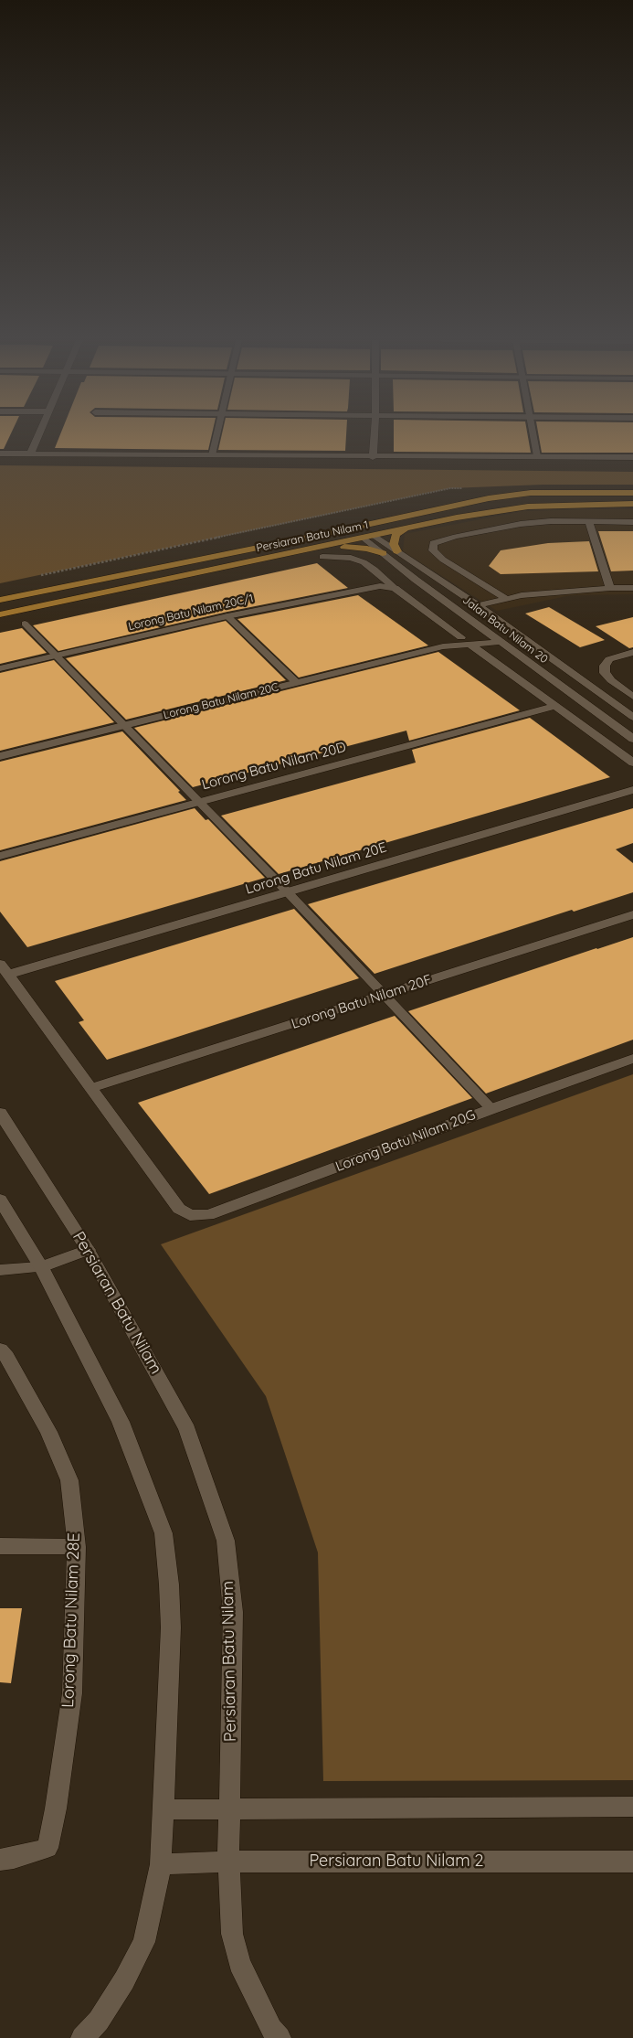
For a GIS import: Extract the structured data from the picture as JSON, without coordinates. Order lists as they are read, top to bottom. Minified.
{"streets":{"main road":["Persiaran Batu Nilam 1"],"street":["Lorong Batu Nilam 20C/1","Jalan Batu Nilam 20","Lorong Batu Nilam 20C","Lorong Batu Nilam 20D","Lorong Batu Nilam 20E","Lorong Batu Nilam 20F","Lorong Batu Nilam 20G","Persiaran Batu Nilam","Lorong Batu Nilam 28E","Persiaran Batu Nilam 2"]},"crossings":[["Persiaran Batu Nilam 1","Jalan Batu Nilam 20"],["Lorong Batu Nilam 20F","Lorong Batu Nilam 20G"],["Persiaran Batu Nilam","Persiaran Batu Nilam 2"]]}
